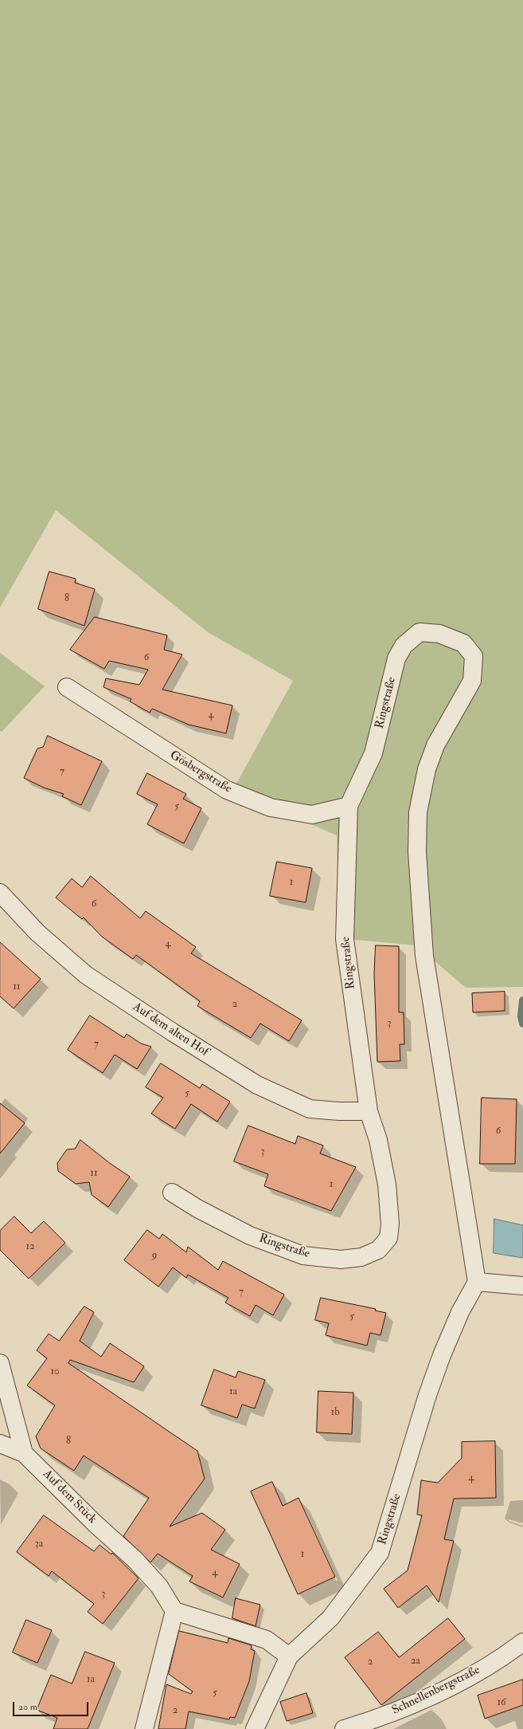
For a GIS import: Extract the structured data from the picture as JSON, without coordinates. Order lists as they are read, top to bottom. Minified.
{"streets":{"street":["Ringstraße","Gösbergstraße","Auf dem alten Hof","Auf dem Stück","Schnellenbergstraße"]},"crossings":[["Ringstraße","Gösbergstraße"],["Ringstraße","Auf dem alten Hof"]],"house_numbers":["8","6","4","7","5","1","6","4","11","2","3","7","5","6","3","11","1","12","9","7","5","10","1a","1b","8","4","3a","1","4","3","2a","2","1a","5","16","2"],"scale_bar":"20 m"}
